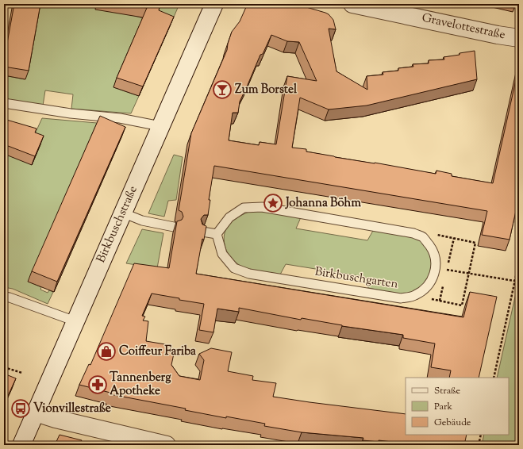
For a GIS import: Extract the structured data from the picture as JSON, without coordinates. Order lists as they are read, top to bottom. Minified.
{"streets":{"street":["Gravelottestraße","Birkbuschstraße"],"lane":["Birkbuschgarten"]},"places":{"bar":["Zum Borstel"],"place":["Johanna Böhm"],"shop":["Coiffeur Fariba"],"pharmacy":["Tannenberg Apotheke"],"bus stop":["Vionvillestraße"]},"legend":["Straße","Park","Gebäude"]}
